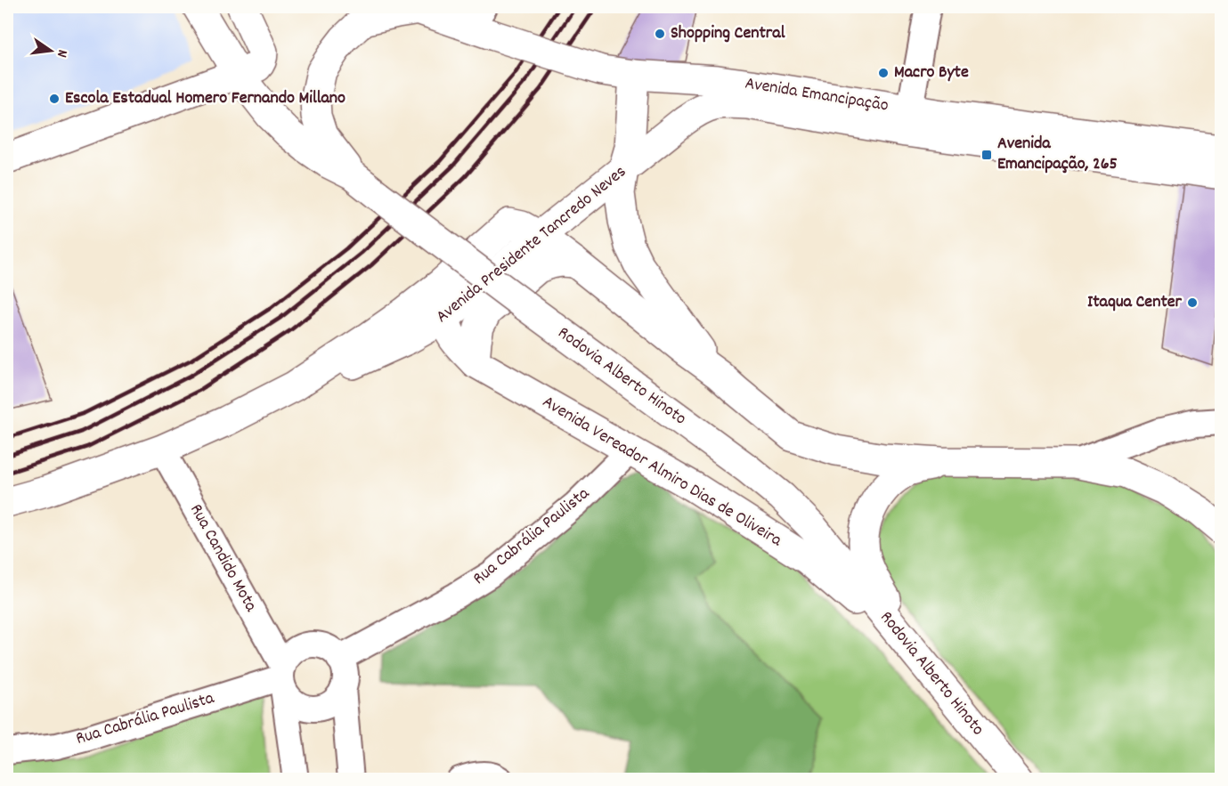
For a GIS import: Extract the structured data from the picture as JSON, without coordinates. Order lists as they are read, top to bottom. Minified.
{"streets":{"main road":["Avenida Emancipação","Avenida Presidente Tancredo Neves","Rodovia Alberto Hinoto","Avenida Vereador Almiro Dias de Oliveira"],"street":["Rua Cabrália Paulista","Rua Candido Mota"]},"crossings":[["Avenida Emancipação","Avenida Presidente Tancredo Neves"],["Avenida Presidente Tancredo Neves","Avenida Vereador Almiro Dias de Oliveira"],["Avenida Presidente Tancredo Neves","Rua Candido Mota"],["Rodovia Alberto Hinoto","Avenida Vereador Almiro Dias de Oliveira"],["Avenida Vereador Almiro Dias de Oliveira","Rua Cabrália Paulista"],["Rua Cabrália Paulista","Rua Candido Mota"]],"places":{"other":["Shopping Central","Macro Byte","Escola Estadual Homero Fernando Millano","Itaqua Center"],"transit":["Avenida Emancipação, 265"]},"north":"right"}
